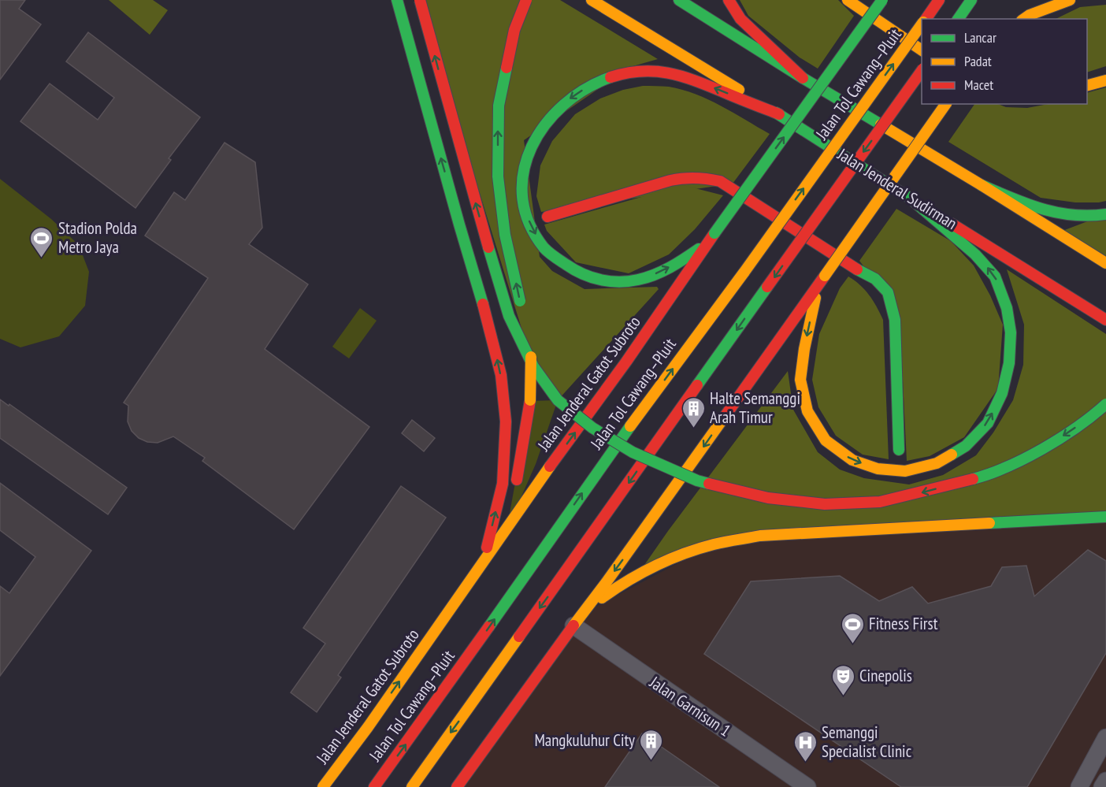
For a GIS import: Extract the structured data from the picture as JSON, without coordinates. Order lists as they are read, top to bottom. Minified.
{"streets":{"main road":["Jalan Tol Cawang–Pluit","Jalan Jenderal Sudirman","Jalan Jenderal Gatot Subroto"],"street":["Jalan Garnisun 1"]},"places":{"sports":["Stadion Polda Metro Jaya","Fitness First"],"building":["Halte Semanggi Arah Timur","Mangkuluhur City"],"theatre":["Cinepolis"],"hospital":["Semanggi Specialist Clinic"]},"legend":["Lancar","Padat","Macet"]}
